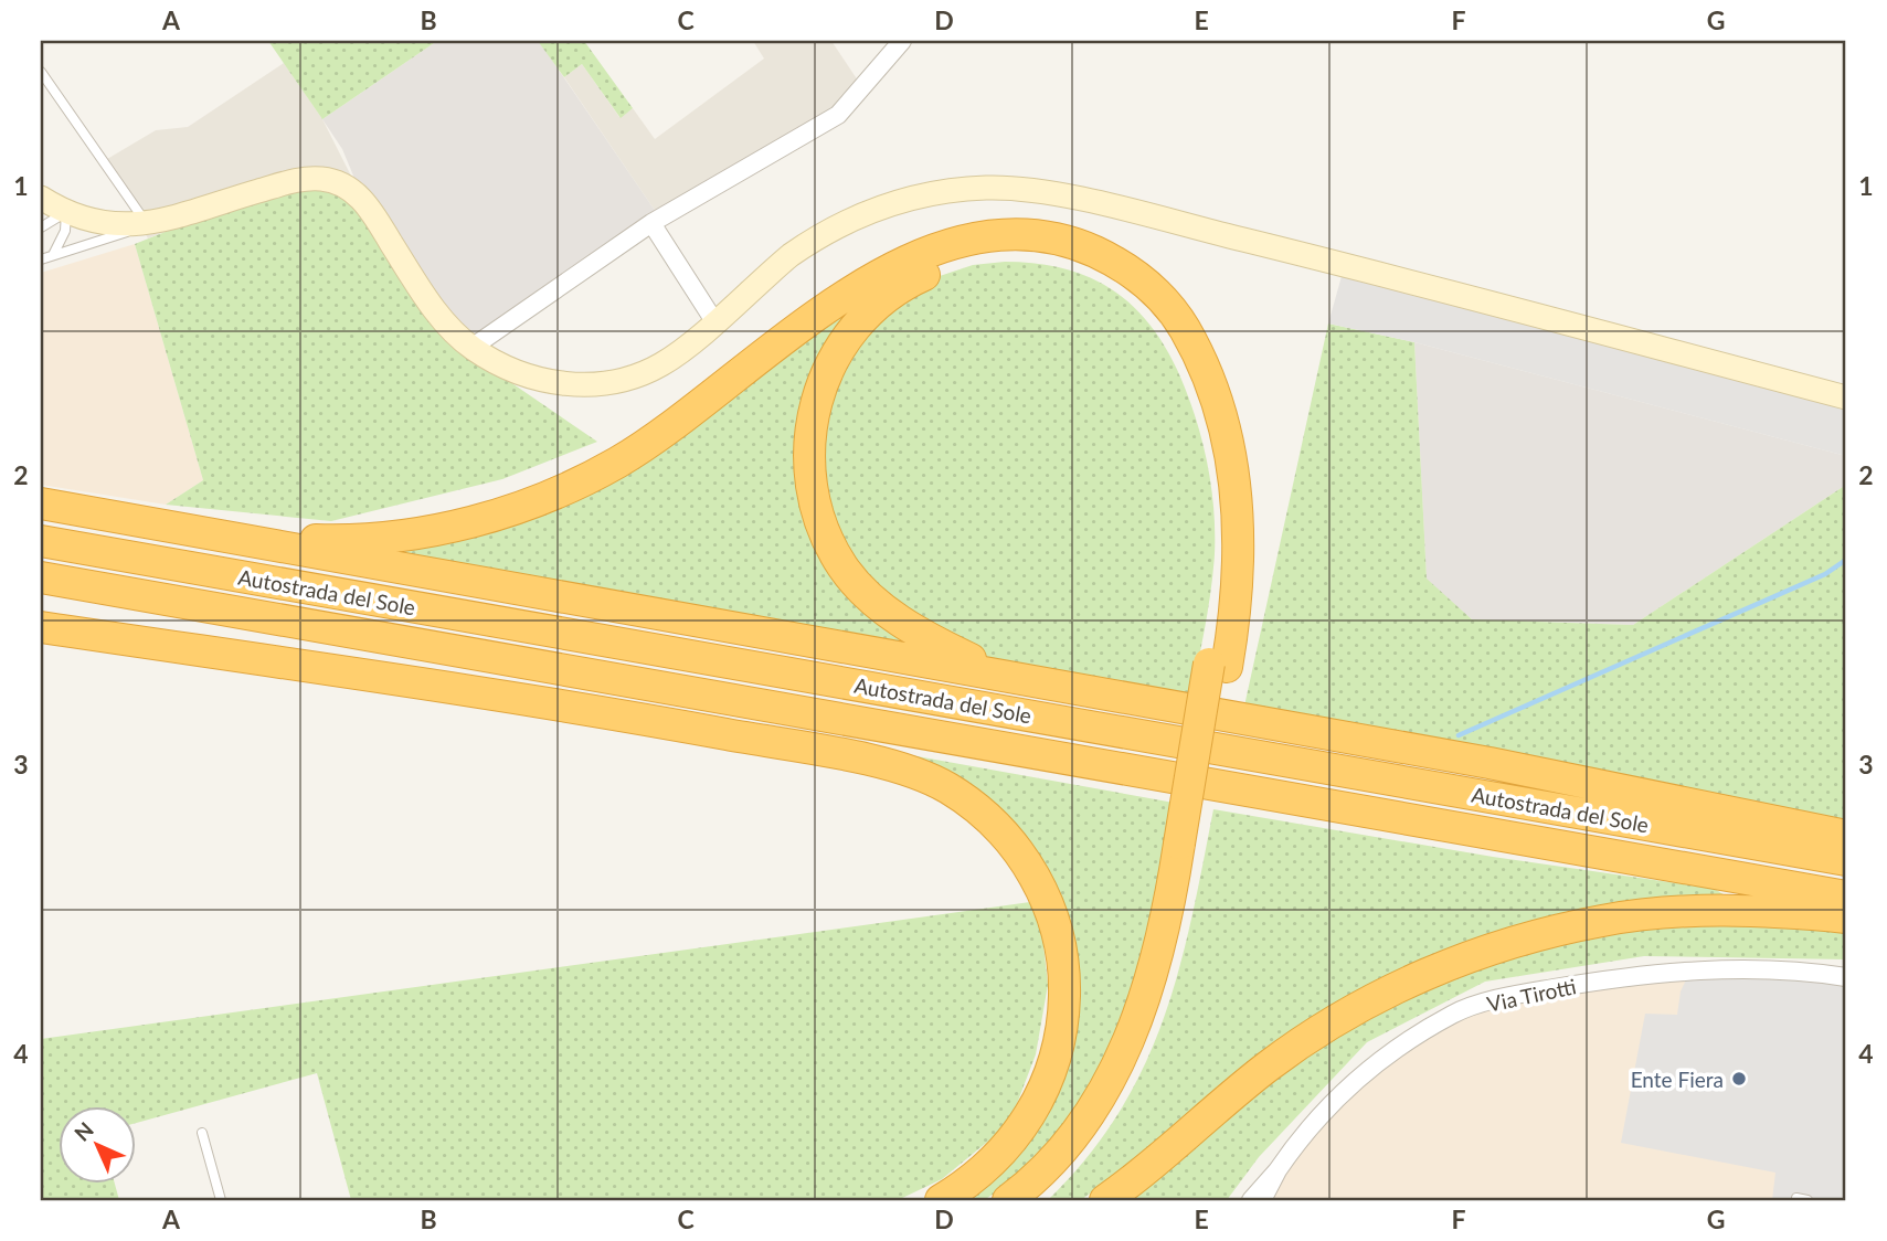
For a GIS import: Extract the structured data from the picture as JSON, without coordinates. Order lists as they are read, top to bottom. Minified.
{"streets":{"highway":["Autostrada del Sole"],"street":["Via Tirotti"]},"places":["Ente Fiera"],"north":"top left","grid":{"columns":["A","B","C","D","E","F","G"],"rows":["1","2","3","4"]}}
